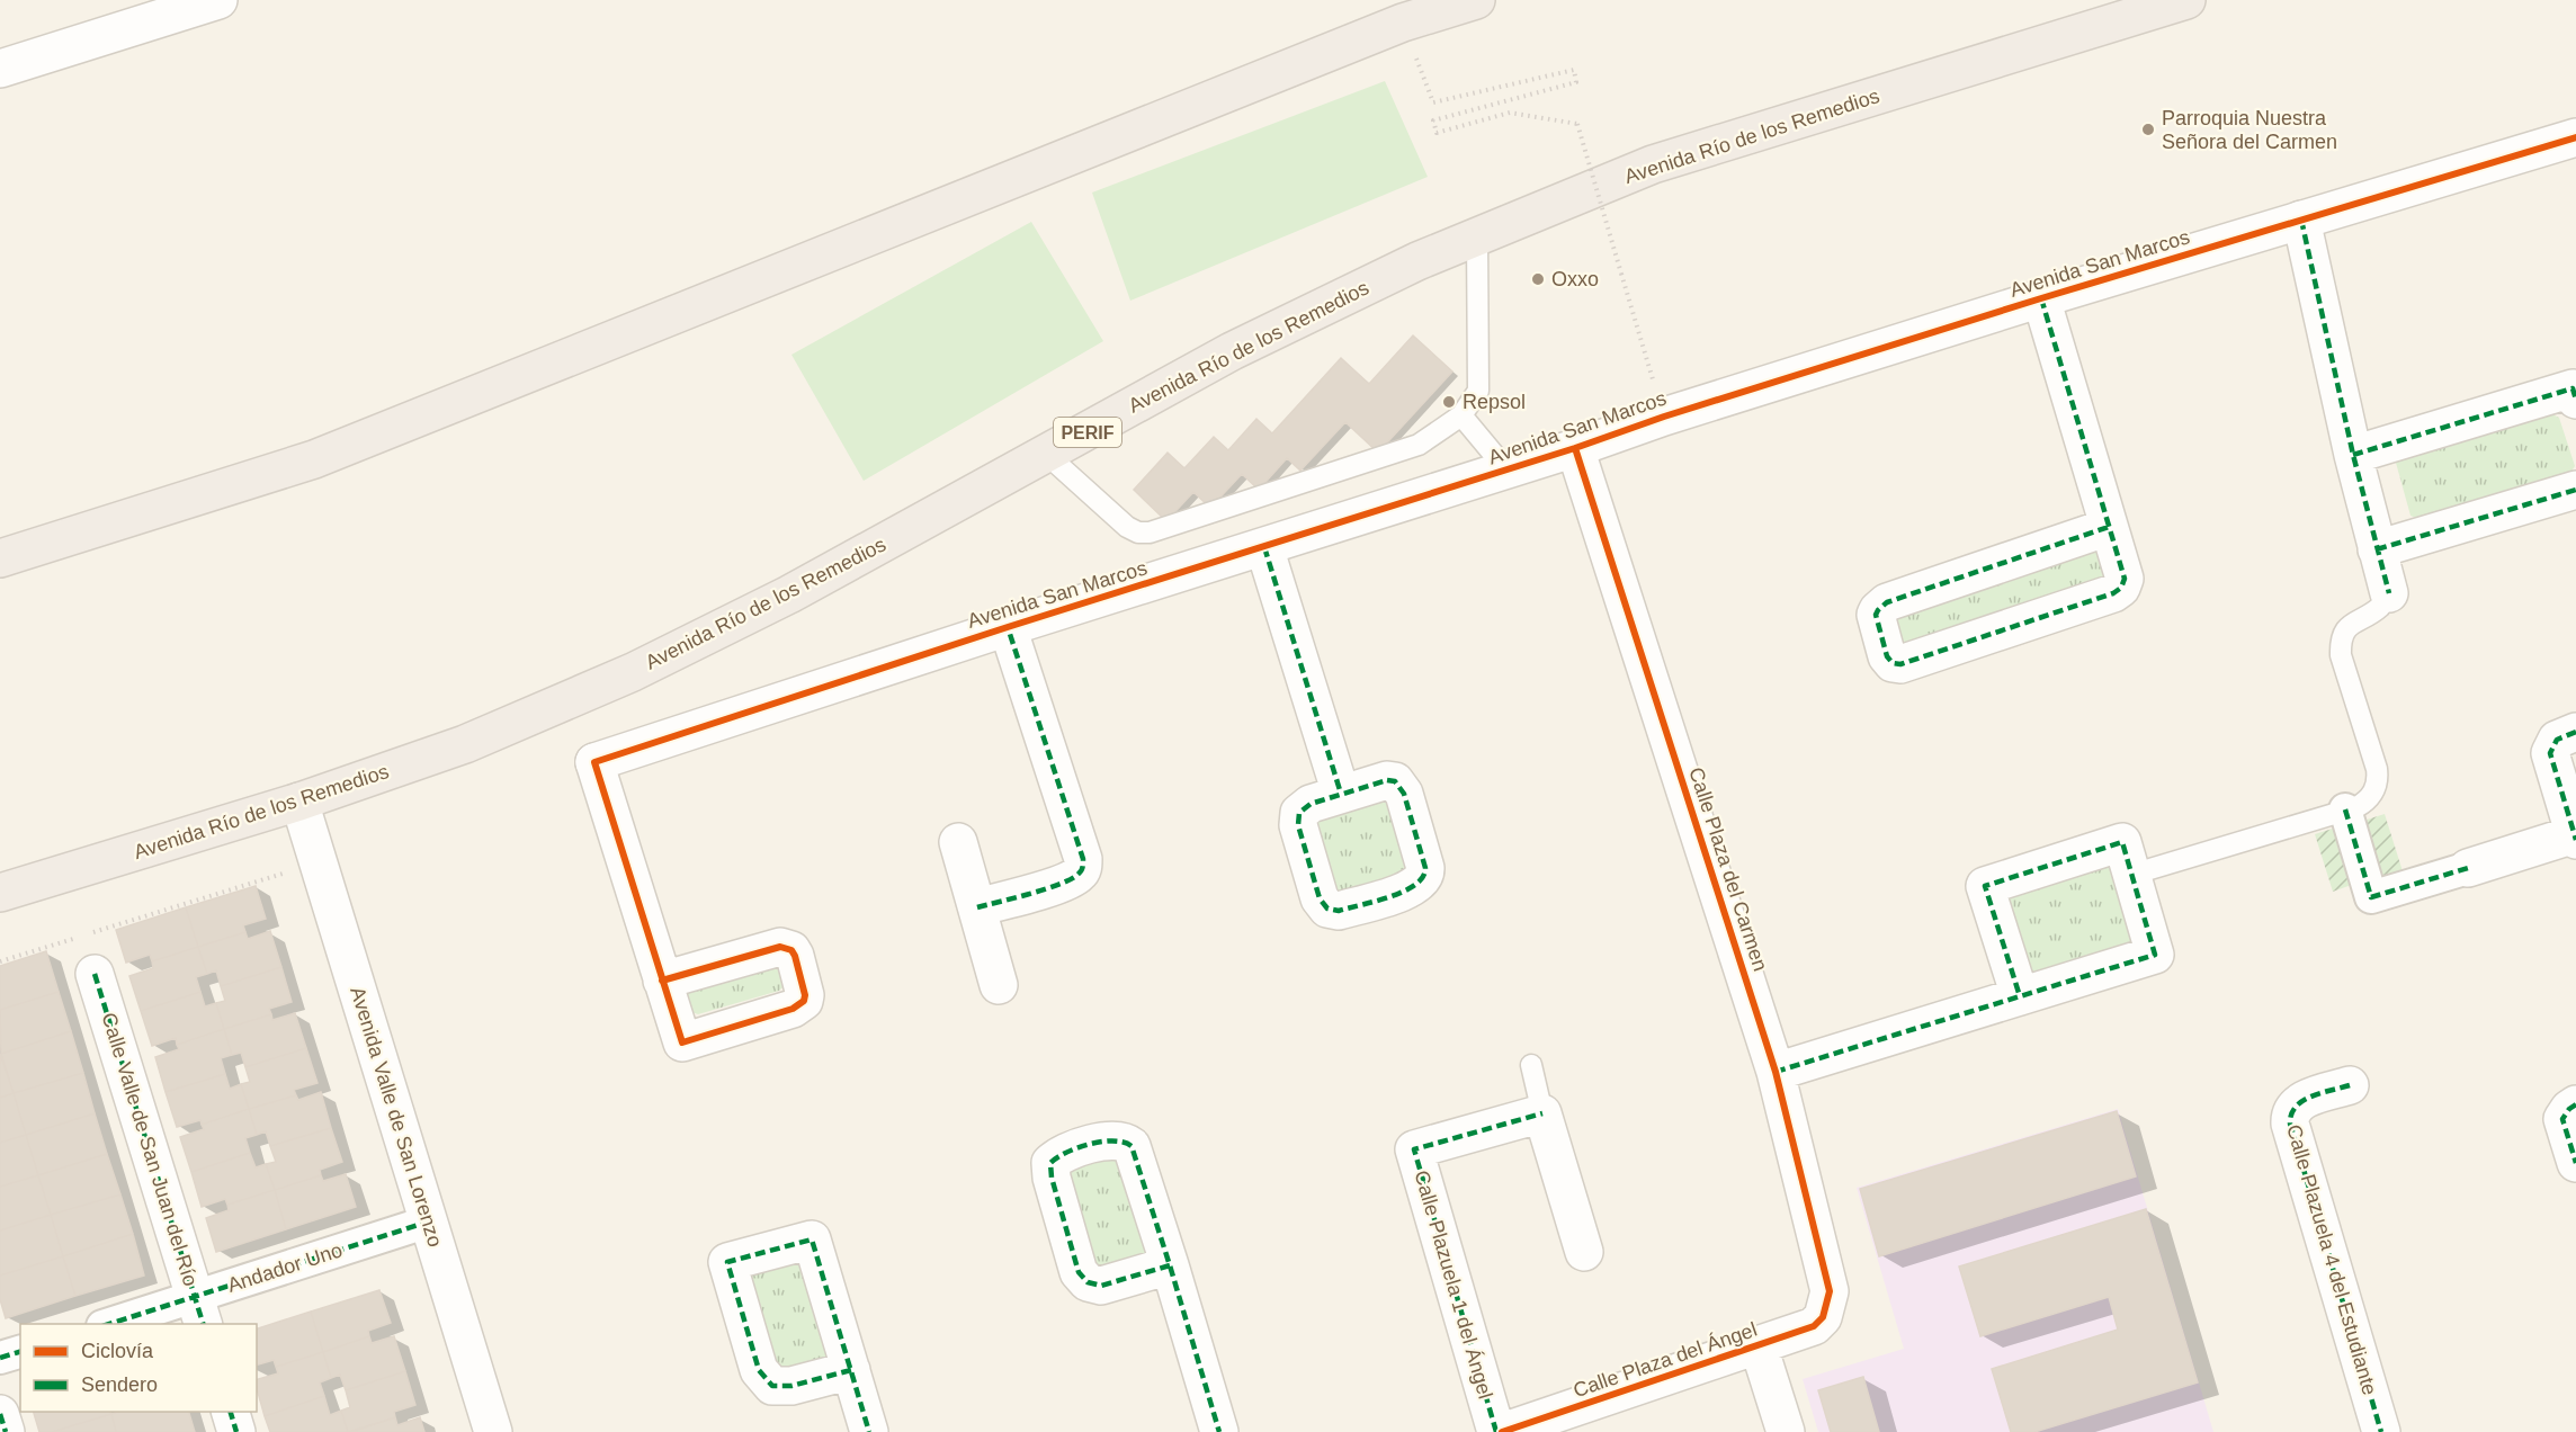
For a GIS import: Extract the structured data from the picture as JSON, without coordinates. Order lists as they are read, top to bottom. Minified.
{"streets":{"highway":["Avenida Río de los Remedios","PERIF"],"street":["Avenida San Marcos","Calle Plaza del Carmen","Avenida Valle de San Lorenzo","Calle Valle de San Juan del Río","Calle Plazuela 4 del Estudiante","Andador Uno","Calle Plazuela 1 del Ángel","Calle Plaza del Ángel"]},"crossings":[["Avenida Río de los Remedios","Avenida Valle de San Lorenzo"],["Avenida San Marcos","Calle Plaza del Carmen"],["Calle Plaza del Carmen","Calle Plaza del Ángel"],["Avenida Valle de San Lorenzo","Andador Uno"],["Calle Valle de San Juan del Río","Andador Uno"]],"places":["Parroquia Nuestra Señora del Carmen","Oxxo","Repsol"],"legend":["Ciclovía","Sendero"]}
